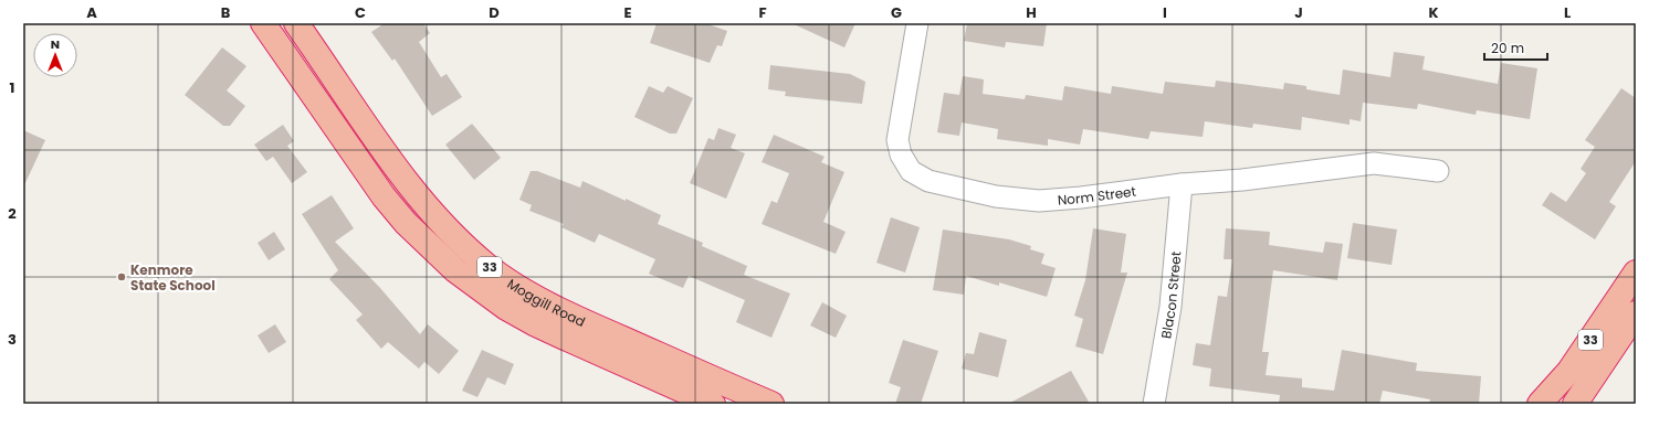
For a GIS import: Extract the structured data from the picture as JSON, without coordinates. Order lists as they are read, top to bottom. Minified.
{"streets":{"highway":["33","Moggill Road"],"street":["Norm Street","Blacon Street"]},"crossings":[["Norm Street","Blacon Street"]],"places":["Kenmore State School"],"scale_bar":"20 m","north":"top","grid":{"columns":["A","B","C","D","E","F","G","H","I","J","K","L"],"rows":["1","2","3"]}}
